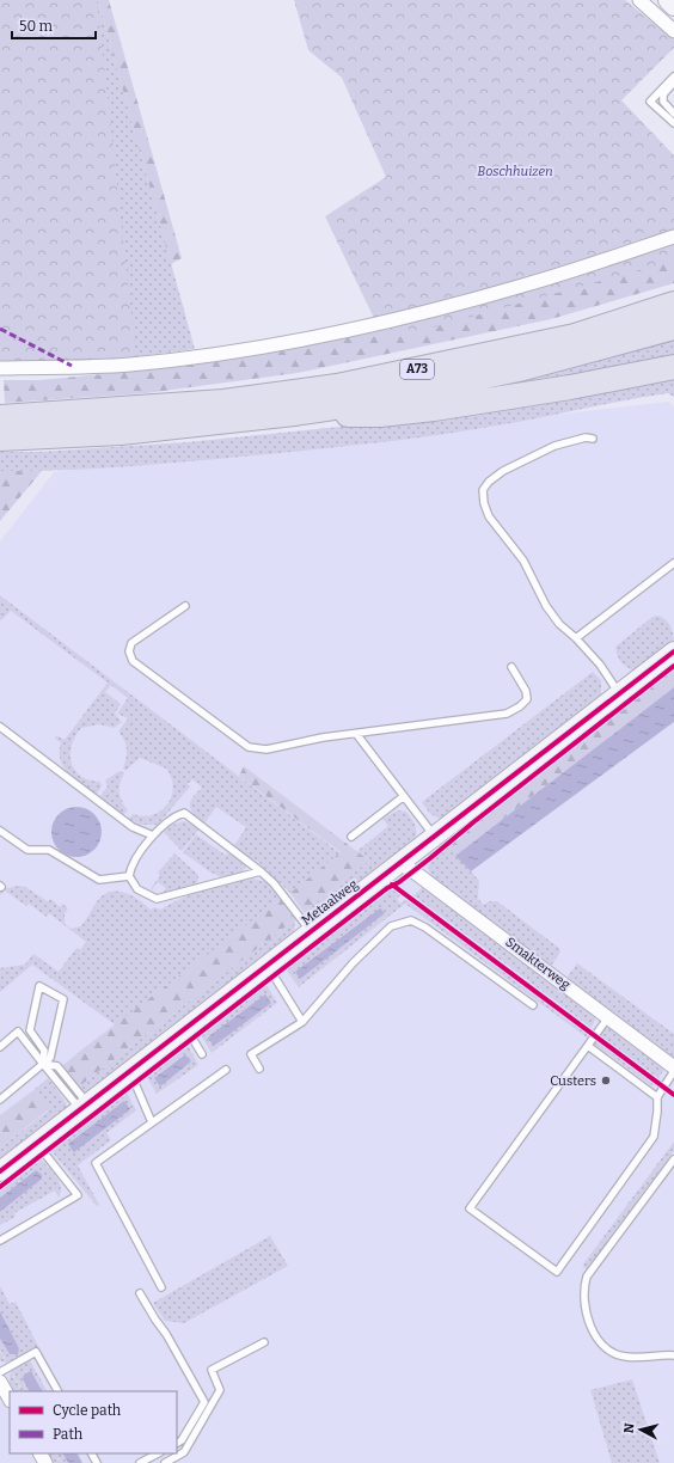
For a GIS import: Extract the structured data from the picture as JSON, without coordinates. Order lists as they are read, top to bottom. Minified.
{"streets":{"highway":["A73"],"street":["Metaalweg","Smakterweg"]},"crossings":[["Metaalweg","Smakterweg"]],"parks":["Boschhuizen"],"places":["Custers"],"legend":["Cycle path","Path"],"scale_bar":"50 m","north":"left"}
